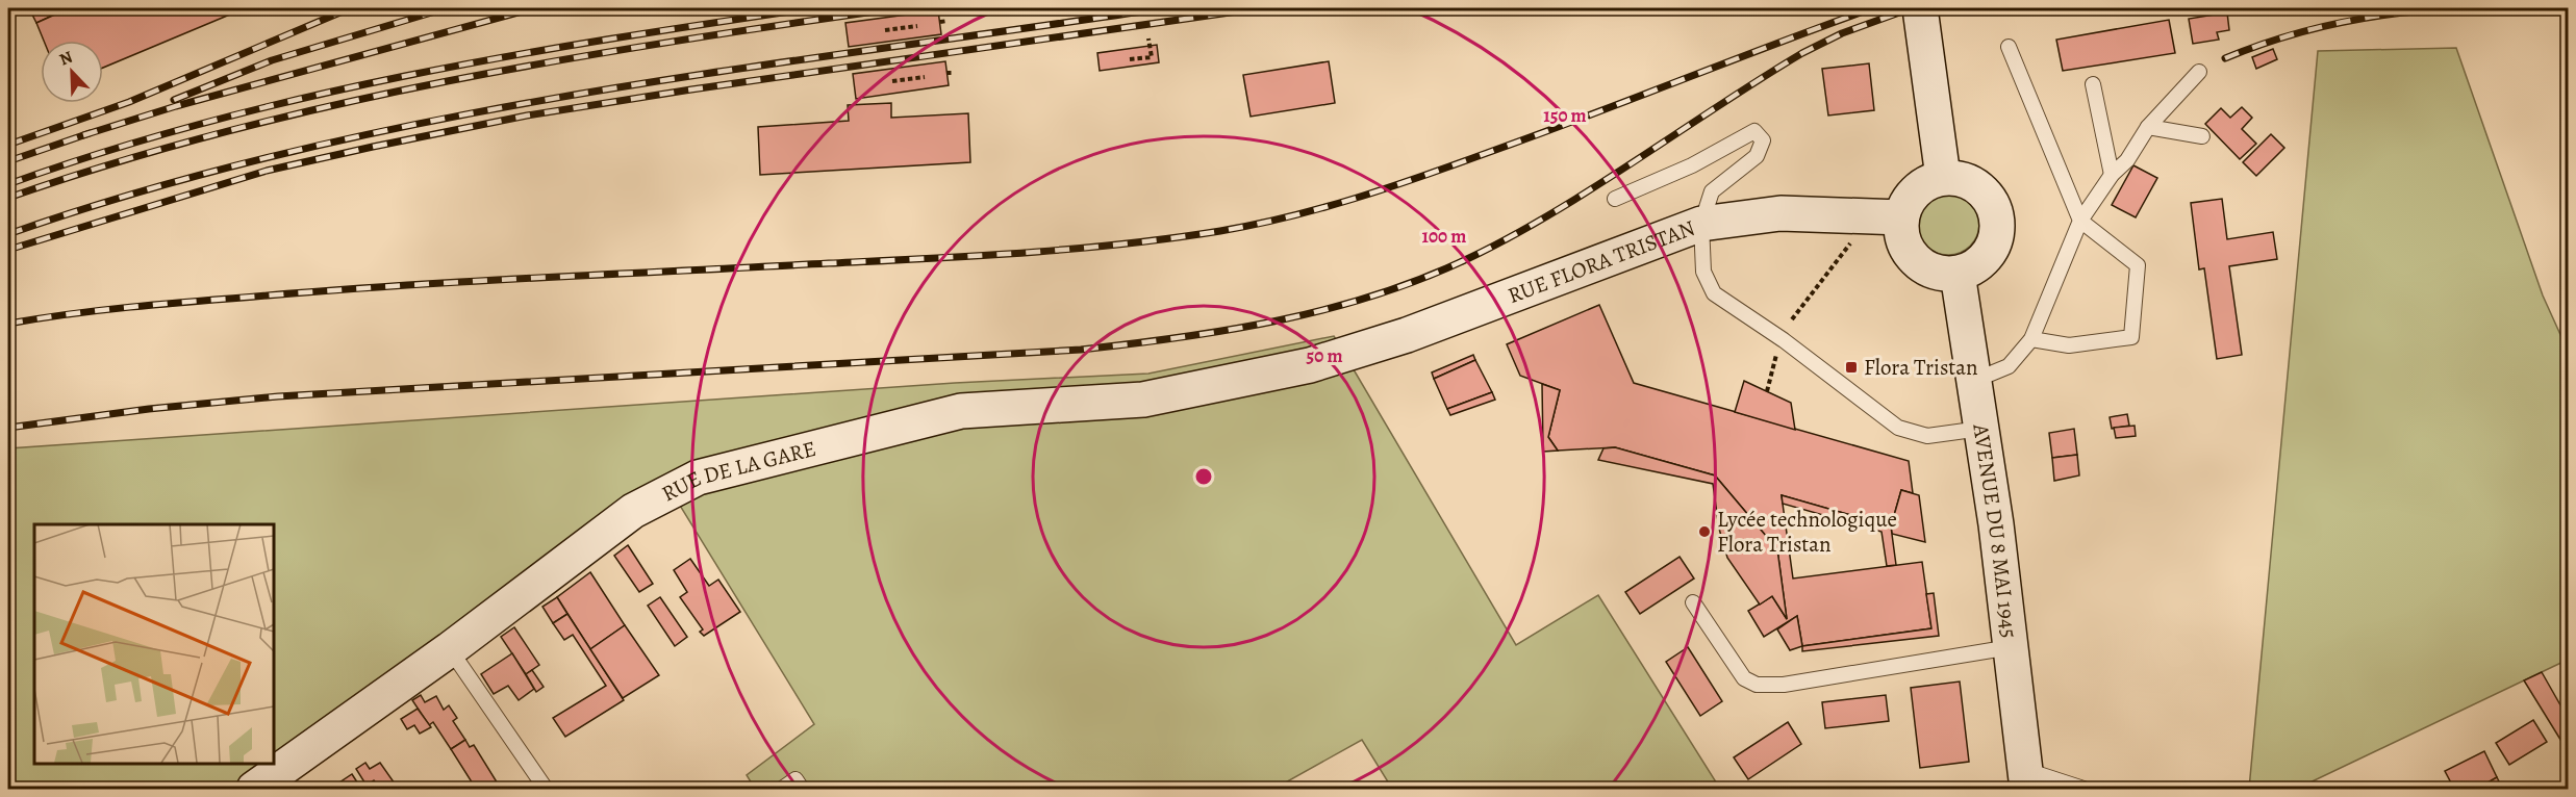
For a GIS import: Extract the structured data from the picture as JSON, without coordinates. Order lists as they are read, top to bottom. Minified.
{"streets":{"main road":["RUE FLORA TRISTAN","RUE DE LA GARE","AVENUE DU 8 MAI 1945"]},"crossings":[["RUE FLORA TRISTAN","RUE DE LA GARE"],["RUE FLORA TRISTAN","AVENUE DU 8 MAI 1945"]],"places":{"transit":["Flora Tristan"],"other":["Lycée technologique Flora Tristan"]},"north":"top left","rings":["150 m","100 m","50 m"]}
